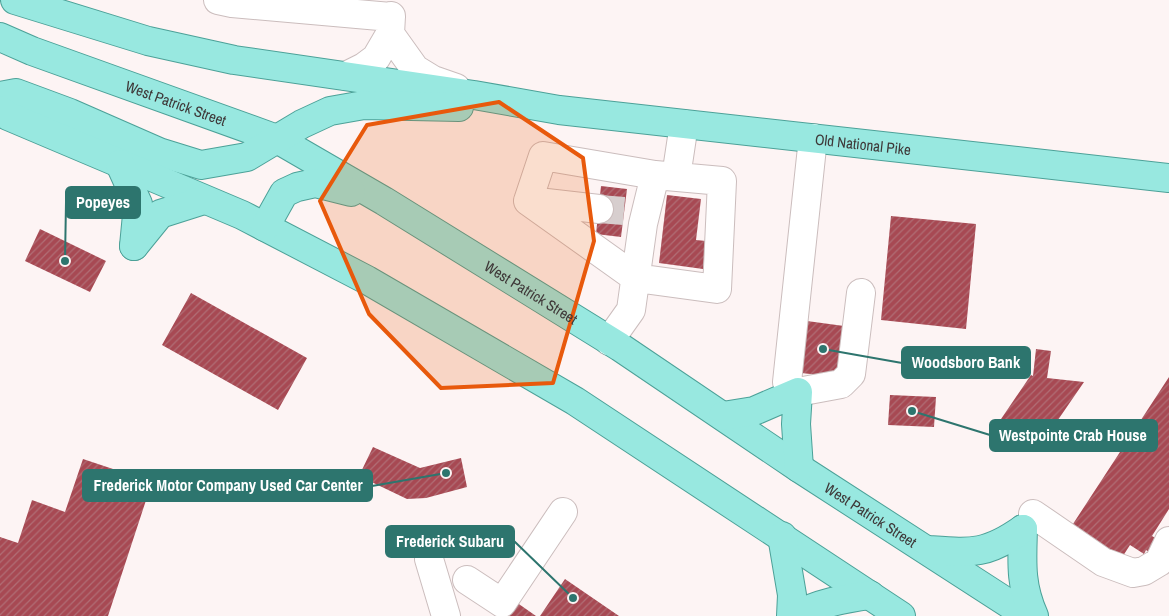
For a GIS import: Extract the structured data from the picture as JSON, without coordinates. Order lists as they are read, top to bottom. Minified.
{"streets":{"main road":["West Patrick Street","Old National Pike"]},"places":["Popeyes","Woodsboro Bank","Westpointe Crab House","Frederick Motor Company Used Car Center","Frederick Subaru"]}
